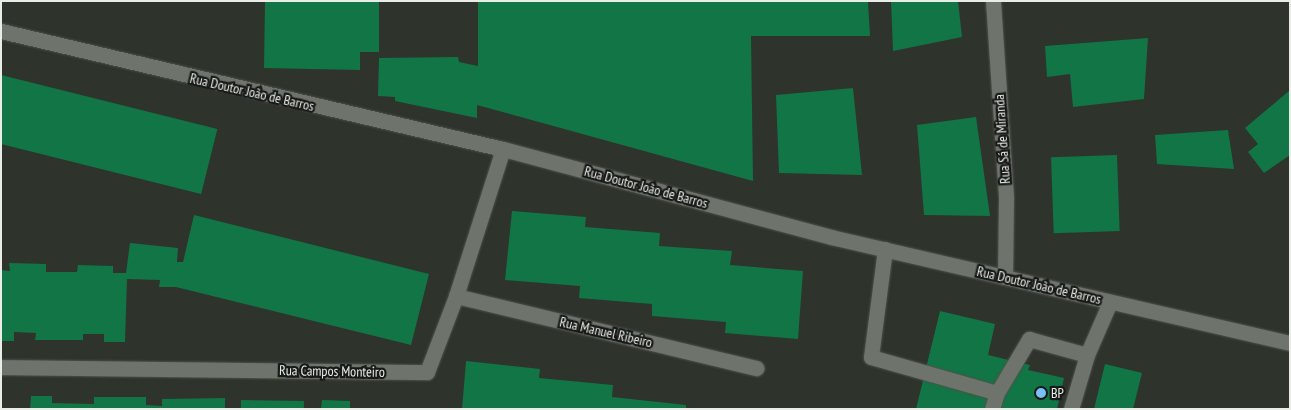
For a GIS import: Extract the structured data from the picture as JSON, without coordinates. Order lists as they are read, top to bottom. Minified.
{"streets":{"street":["Rua Doutor João de Barros","Rua Sá de Miranda","Rua Manuel Ribeiro","Rua Campos Monteiro"]},"crossings":[["Rua Doutor João de Barros","Rua Sá de Miranda"],["Rua Doutor João de Barros","Rua Campos Monteiro"],["Rua Manuel Ribeiro","Rua Campos Monteiro"]],"places":["BP"]}
